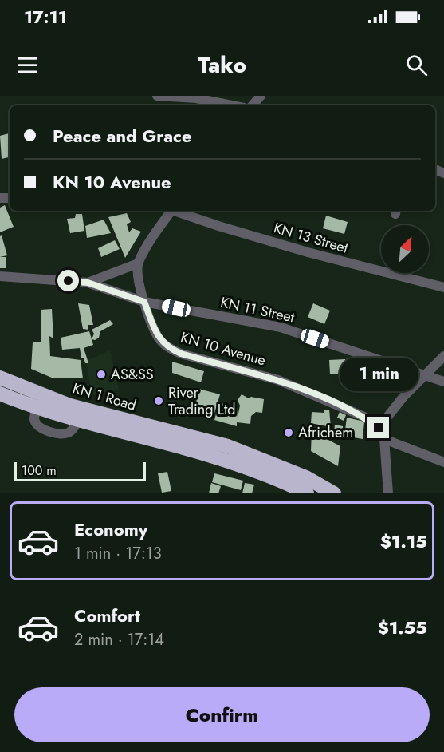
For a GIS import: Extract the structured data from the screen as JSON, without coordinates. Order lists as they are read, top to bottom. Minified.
{"streets":{"highway":["KN 1 Road"],"street":["KN 13 Street","KN 11 Street","KN 10 Avenue"]},"crossings":[["KN 11 Street","KN 10 Avenue"]],"places":["AS&SS","River Trading Ltd","Africhem"],"scale_bar":"100 m","north":"top right","page":{"status":"17:11","header":"Tako","banner":["Peace and Grace","KN 10 Avenue"],"bubble":"1 min","scale":"100 m","list":[{"name":"Economy","note":"1 min · 17:13","value":"$1.15"},{"name":"Comfort","note":"2 min · 17:14","value":"$1.55"}],"buttons":"Confirm"}}
